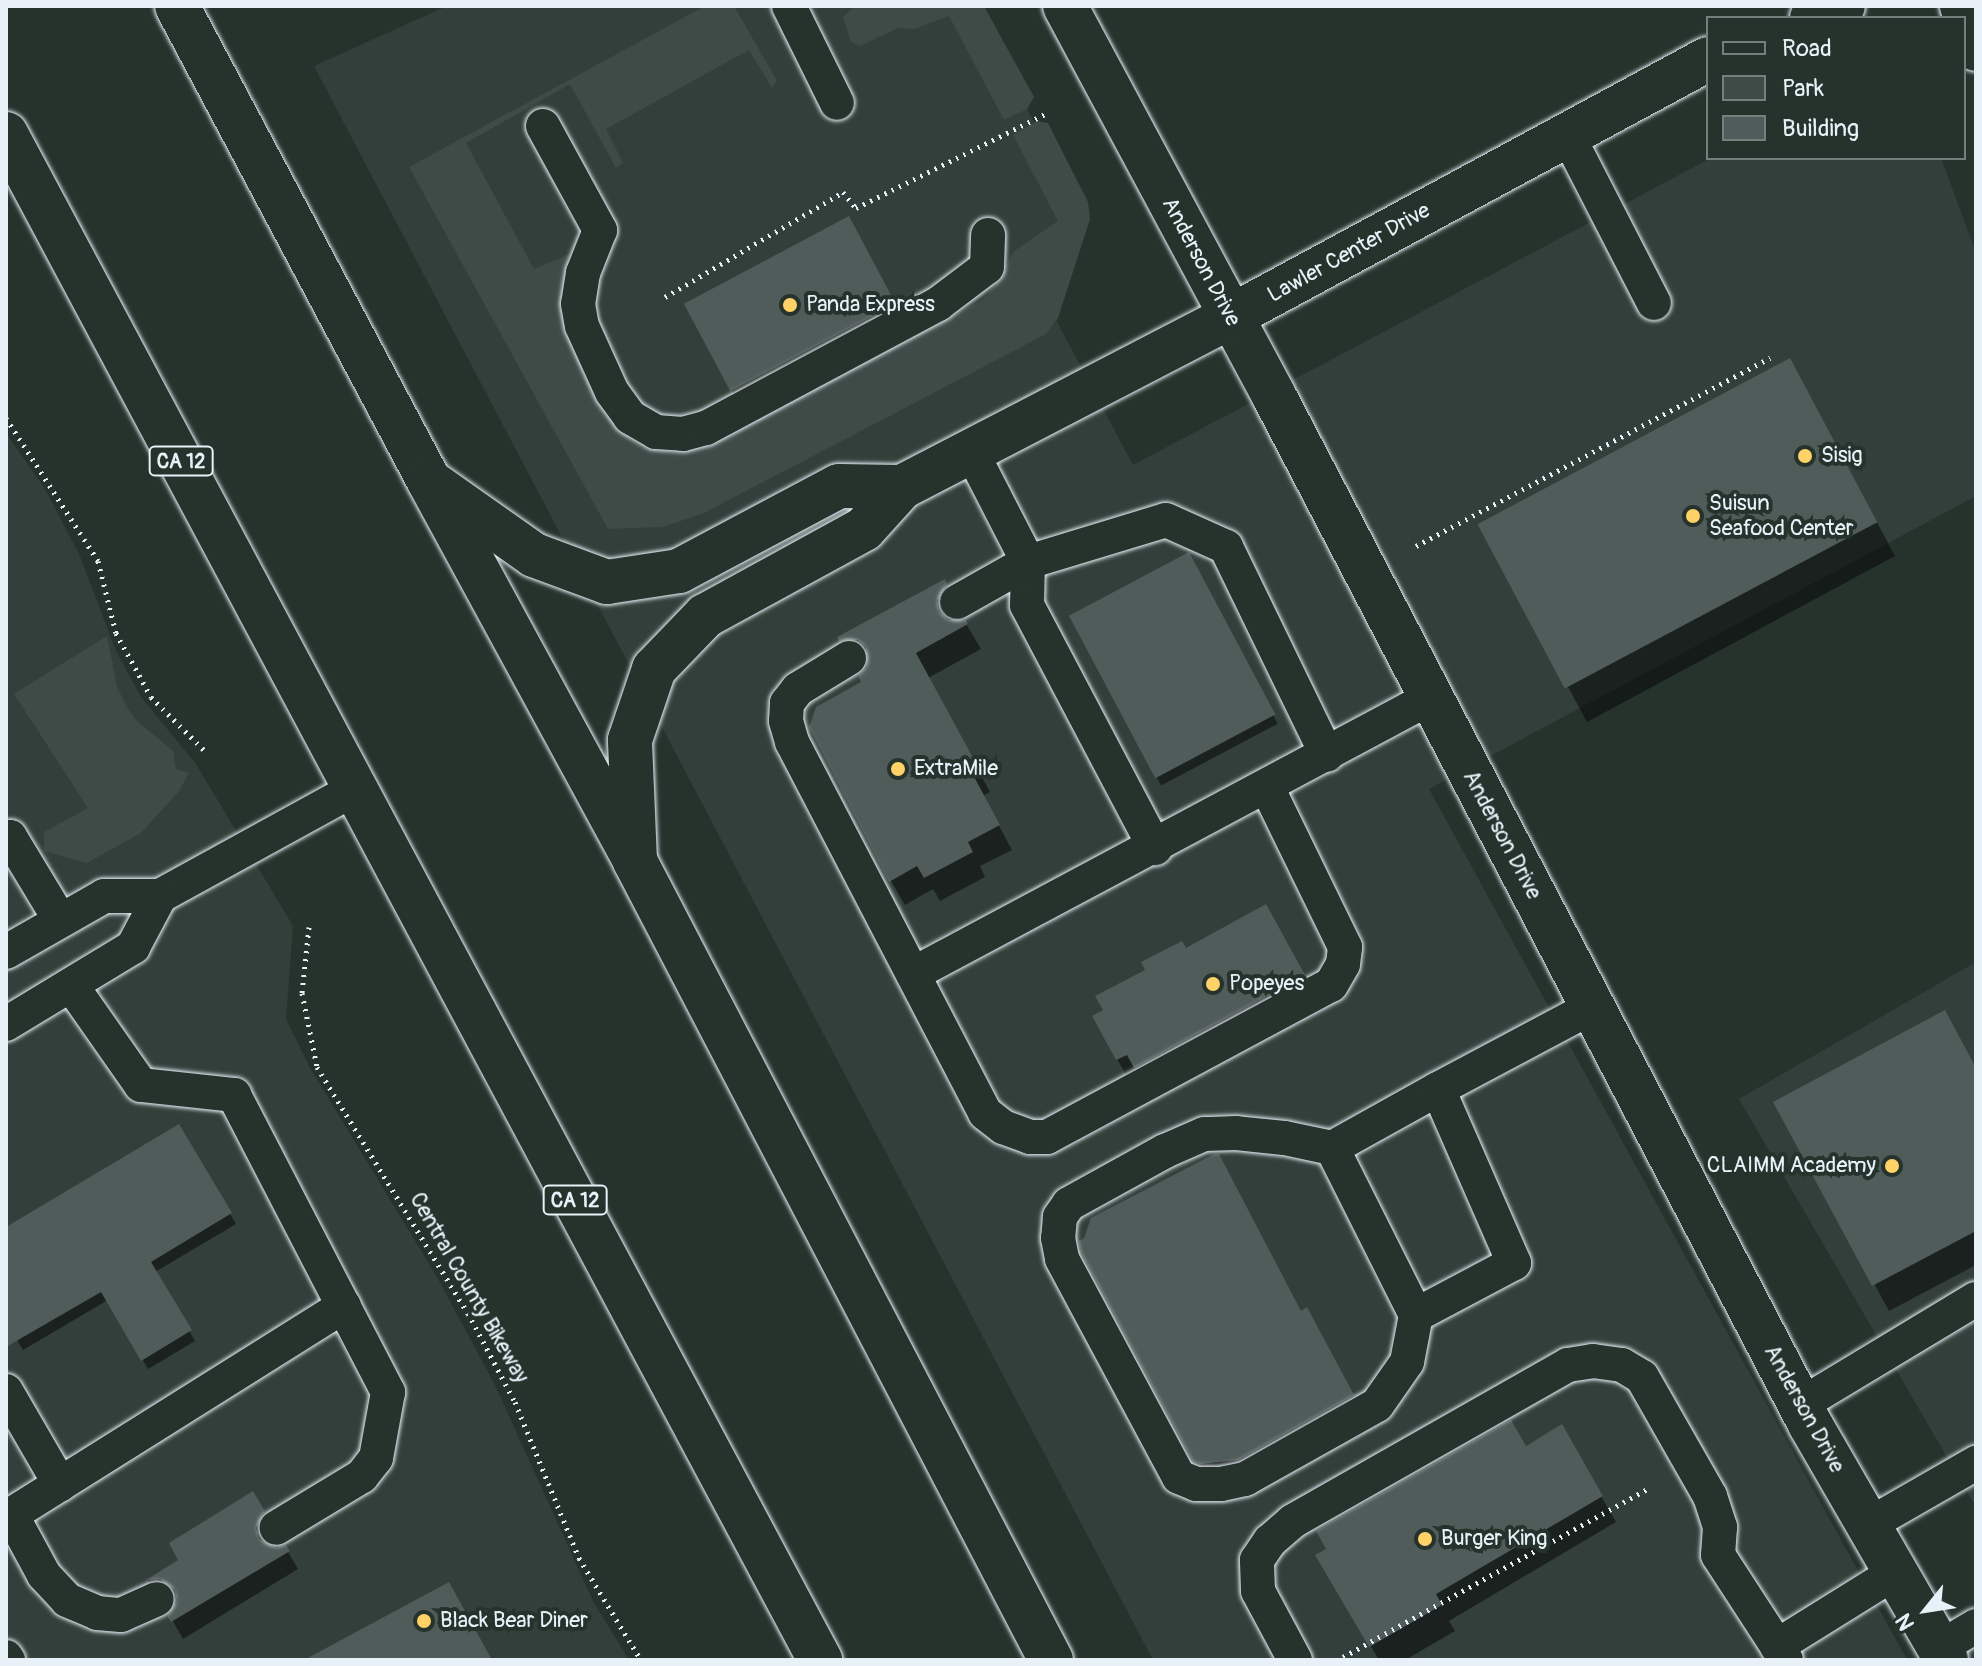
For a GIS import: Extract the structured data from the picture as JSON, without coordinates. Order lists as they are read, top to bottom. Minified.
{"streets":{"main road":["Lawler Center Drive","Anderson Drive","CA 12"],"path":["Central County Bikeway"]},"crossings":[["Lawler Center Drive","Anderson Drive"]],"places":["Panda Express","Sisig","Suisun Seafood Center","ExtraMile","Popeyes","CLAIMM Academy","Burger King","Black Bear Diner"],"legend":["Road","Park","Building"],"north":"bottom left"}
